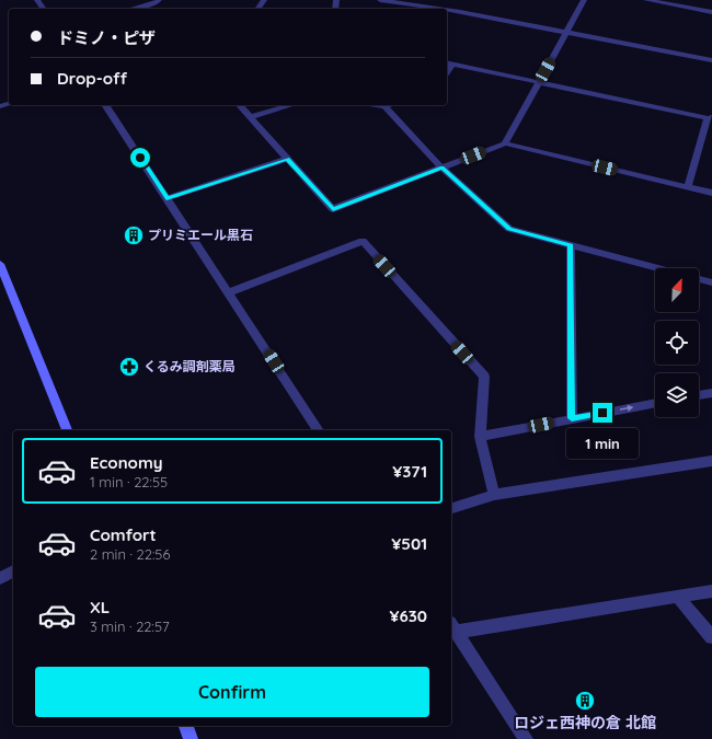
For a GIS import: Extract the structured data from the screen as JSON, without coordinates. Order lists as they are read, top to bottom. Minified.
{"places":{"building":["プリミエール黒石","ロジェ西神の倉 北館"],"pharmacy":["くるみ調剤薬局"]},"north":"top right","page":{"banner":["ドミノ・ピザ","Drop-off"],"bubble":"1 min","list":[{"name":"Economy","note":"1 min · 22:55","value":"¥371"},{"name":"Comfort","note":"2 min · 22:56","value":"¥501"},{"name":"XL","note":"3 min · 22:57","value":"¥630"}],"buttons":"Confirm"}}
